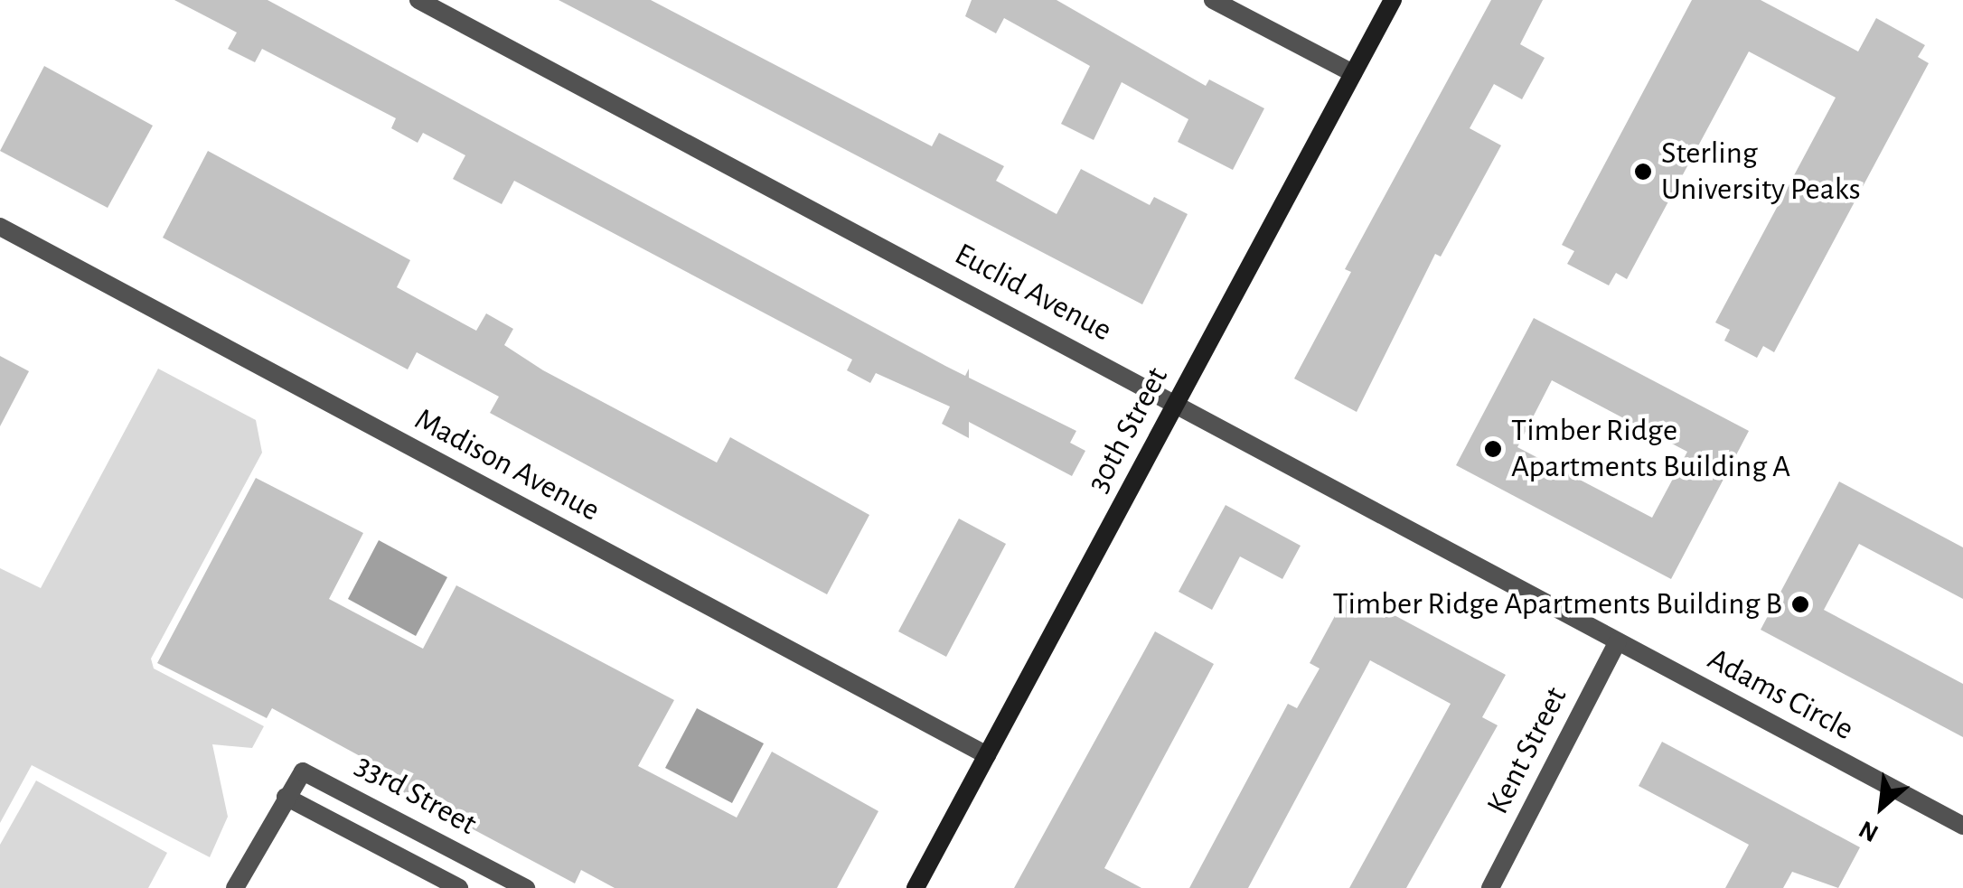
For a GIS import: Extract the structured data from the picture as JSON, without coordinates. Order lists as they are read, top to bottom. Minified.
{"streets":{"main road":["30th Street"],"street":["Euclid Avenue","Madison Avenue","Adams Circle","Kent Street","33rd Street"]},"crossings":[["Euclid Avenue","30th Street"],["Euclid Avenue","Adams Circle"],["Euclid Avenue","Kent Street"],["30th Street","Madison Avenue"],["Adams Circle","Kent Street"]],"places":["Sterling University Peaks","Timber Ridge Apartments Building A","Timber Ridge Apartments Building B"],"north":"bottom left"}
